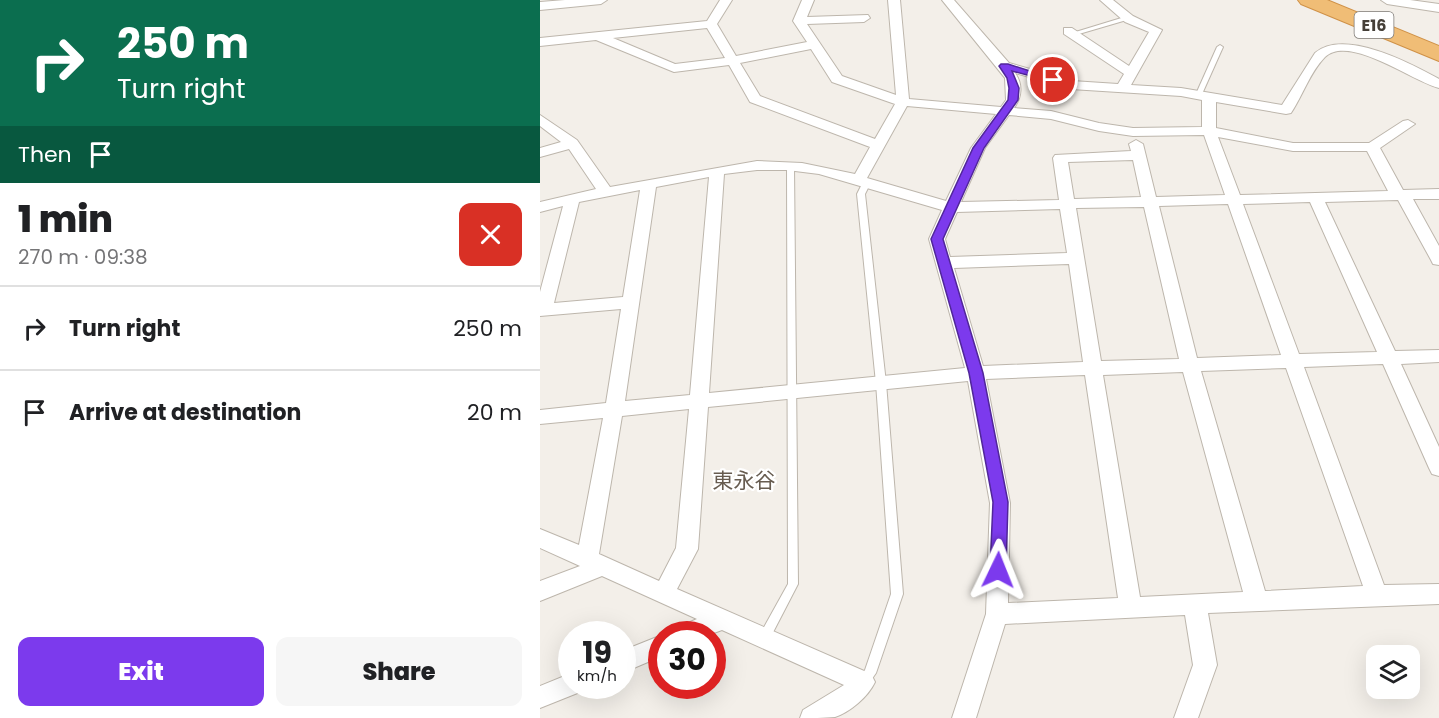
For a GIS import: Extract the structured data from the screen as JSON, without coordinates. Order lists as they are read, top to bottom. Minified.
{"streets":{"highway":["E16"]},"districts":["東永谷"],"page":{"turn":["250 m","Turn right"],"then":"Then","heading":["1 min","270 m · 09:38"],"list":[{"name":"Turn right","value":"250 m"},{"name":"Arrive at destination","value":"20 m"}],"speed":"19 km/h","limit":"30","buttons":["Exit","Share"]}}
